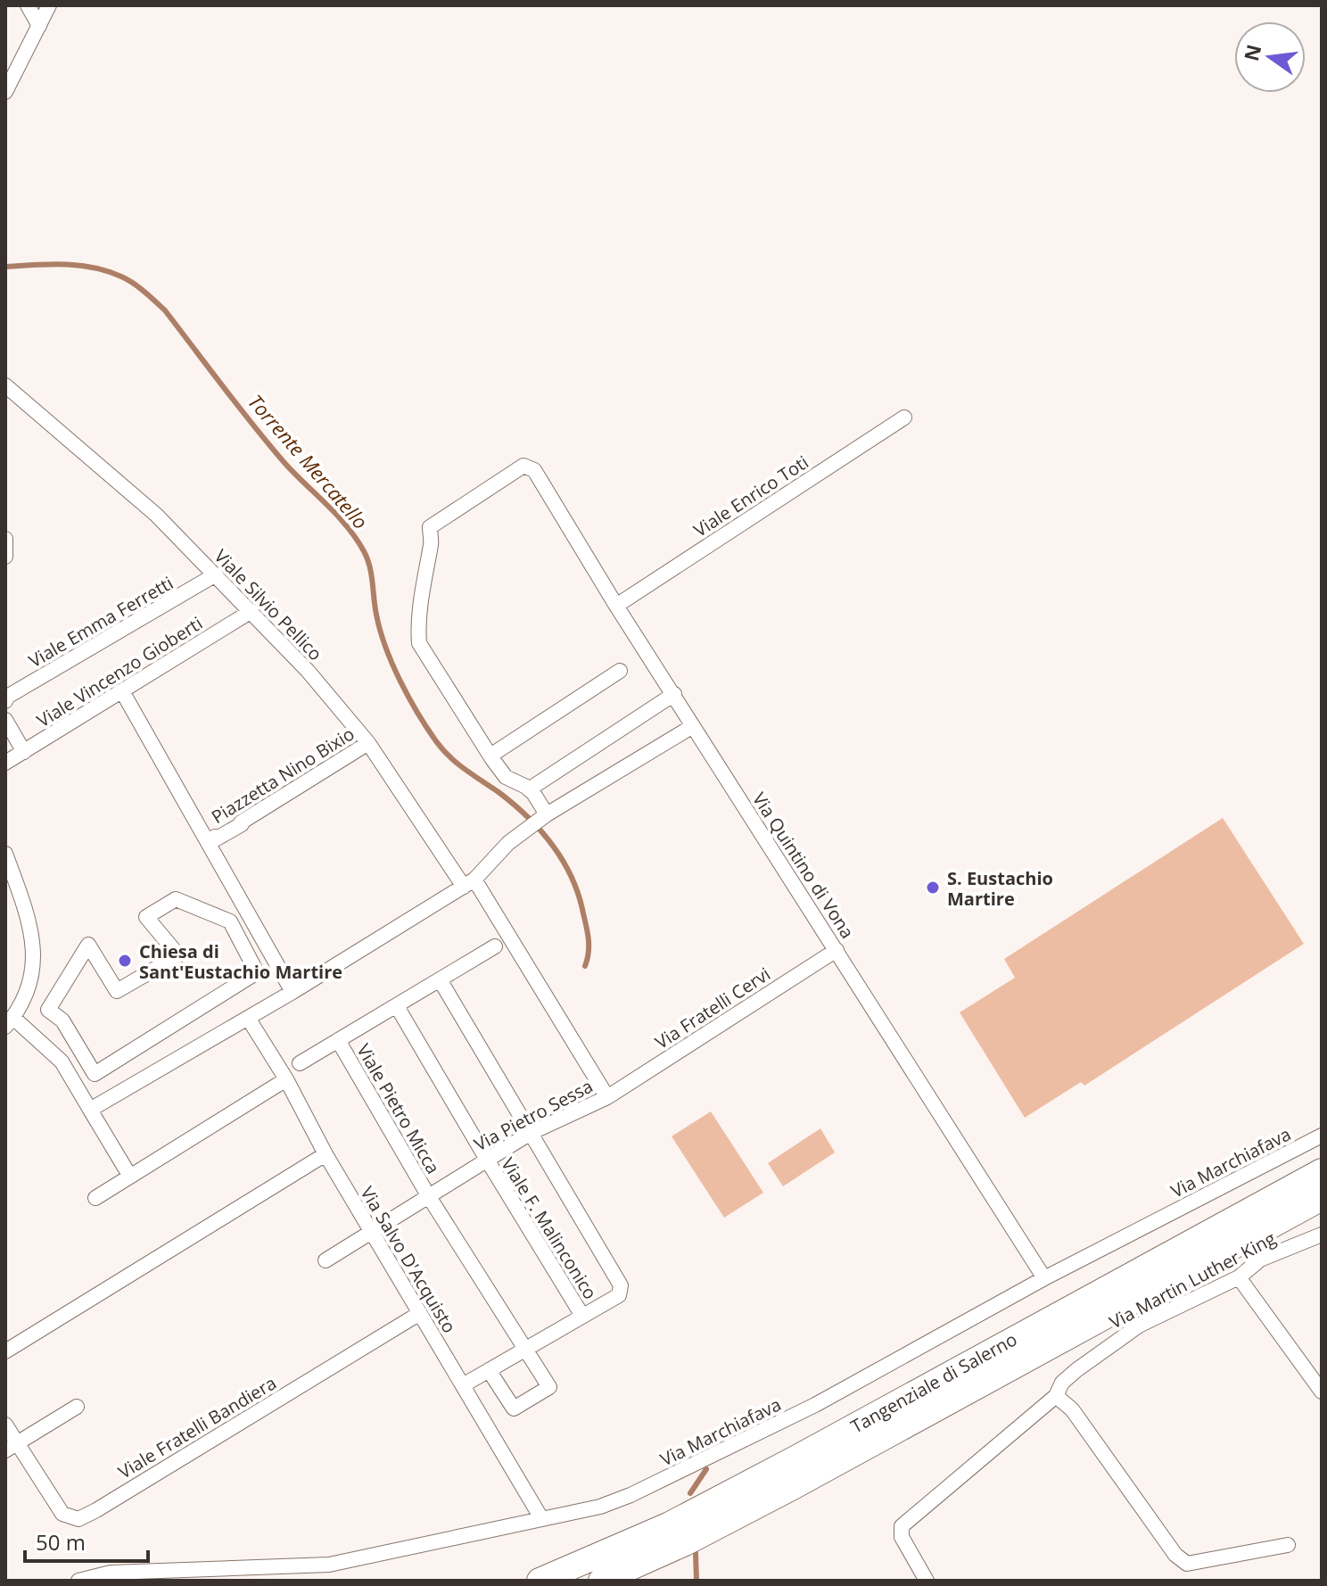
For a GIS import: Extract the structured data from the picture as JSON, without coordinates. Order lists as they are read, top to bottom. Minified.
{"streets":{"highway":["Tangenziale di Salerno"],"street":["Viale Enrico Toti","Viale Silvio Pellico","Viale Emma Ferretti","Viale Vincenzo Gioberti","Piazzetta Nino Bixio","Via Quintino di Vona","Via Fratelli Cervi","Viale Pietro Micca","Via Pietro Sessa","Via Marchiafava","Viale F. Malinconico","Via Salvo D'Acquisto","Via Martin Luther King","Viale Fratelli Bandiera"]},"crossings":[["Viale Enrico Toti","Via Quintino di Vona"],["Viale Silvio Pellico","Viale Emma Ferretti"],["Viale Silvio Pellico","Viale Vincenzo Gioberti"],["Viale Silvio Pellico","Piazzetta Nino Bixio"],["Viale Silvio Pellico","Via Pietro Sessa"],["Via Quintino di Vona","Via Fratelli Cervi"],["Via Quintino di Vona","Via Marchiafava"],["Via Fratelli Cervi","Via Pietro Sessa"],["Viale Pietro Micca","Via Pietro Sessa"],["Via Pietro Sessa","Viale F. Malinconico"],["Via Pietro Sessa","Via Salvo D'Acquisto"],["Via Marchiafava","Via Salvo D'Acquisto"],["Via Salvo D'Acquisto","Viale Fratelli Bandiera"]],"water":["Torrente Mercatello"],"places":["S. Eustachio Martire","Chiesa di Sant'Eustachio Martire"],"scale_bar":"50 m","north":"left"}
